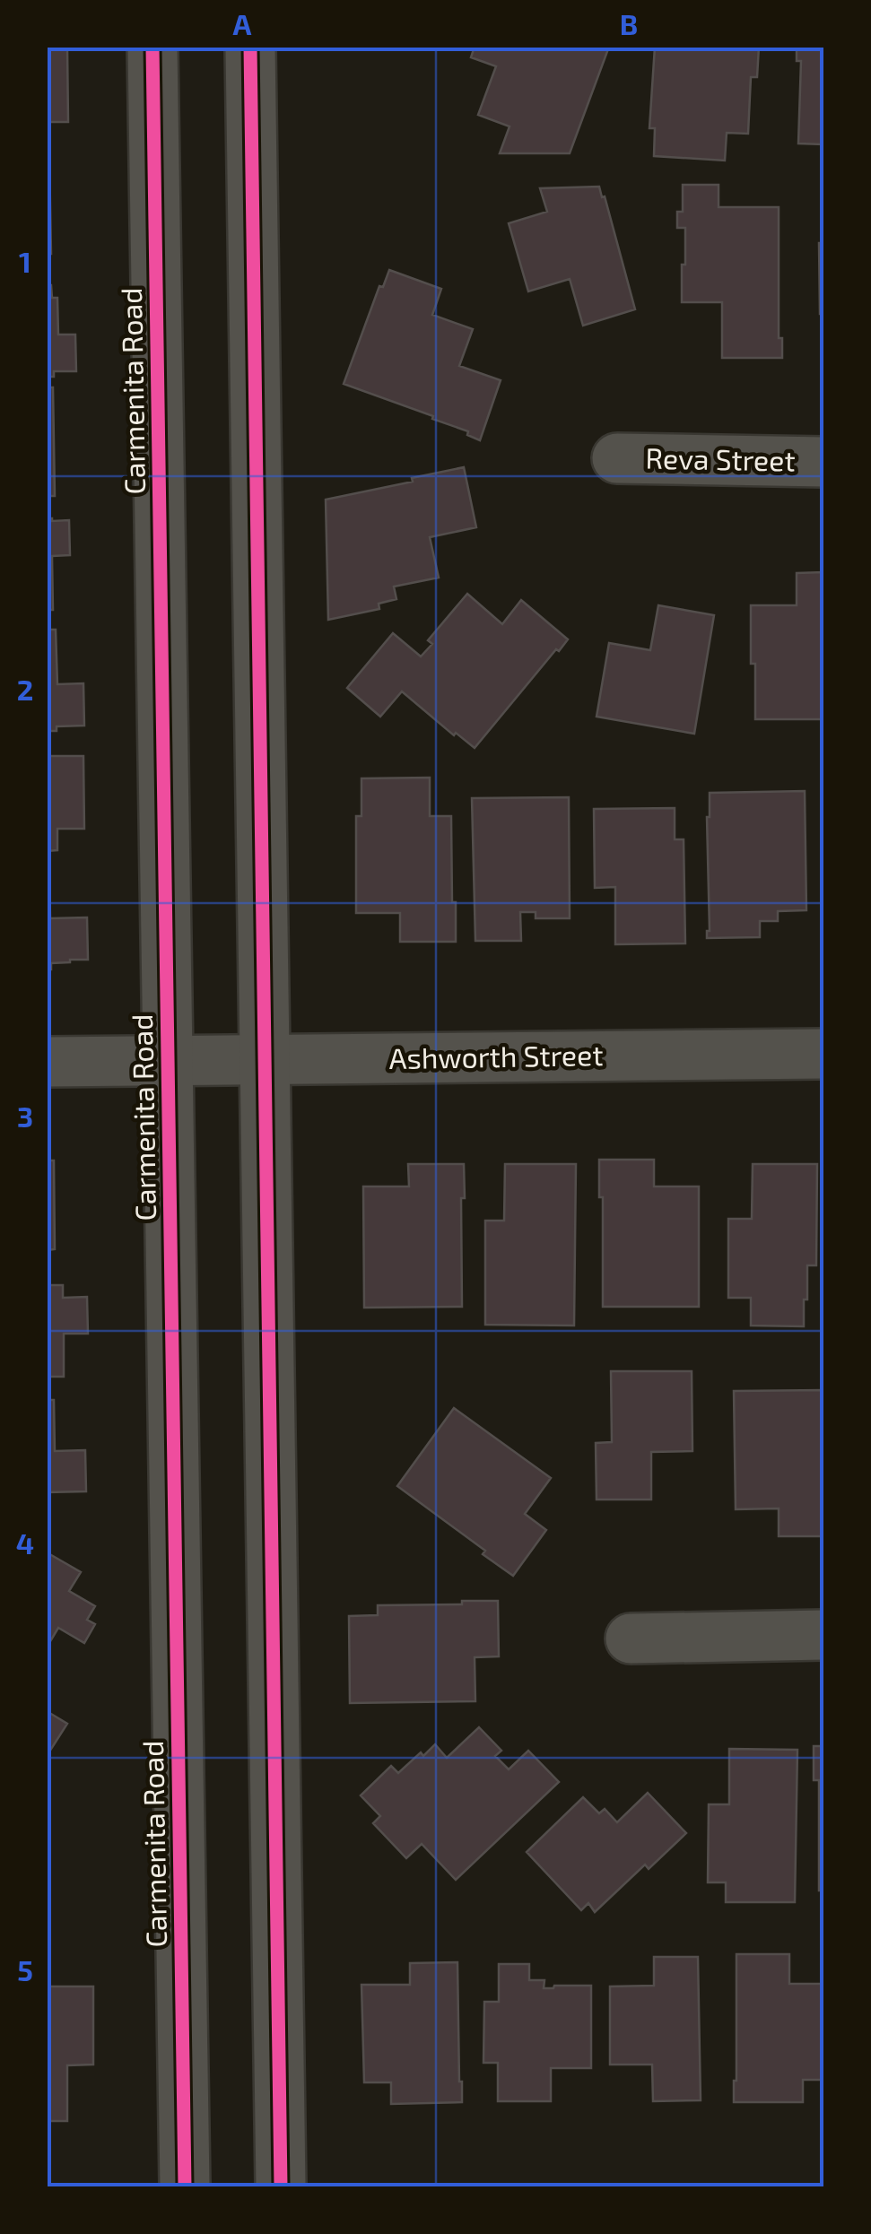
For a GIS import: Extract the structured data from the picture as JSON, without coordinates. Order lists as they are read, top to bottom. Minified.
{"streets":{"main road":["Carmenita Road","Reva Street","Ashworth Street"]},"crossings":[["Carmenita Road","Ashworth Street"]],"grid":{"columns":["A","B"],"rows":["1","2","3","4","5"]}}
